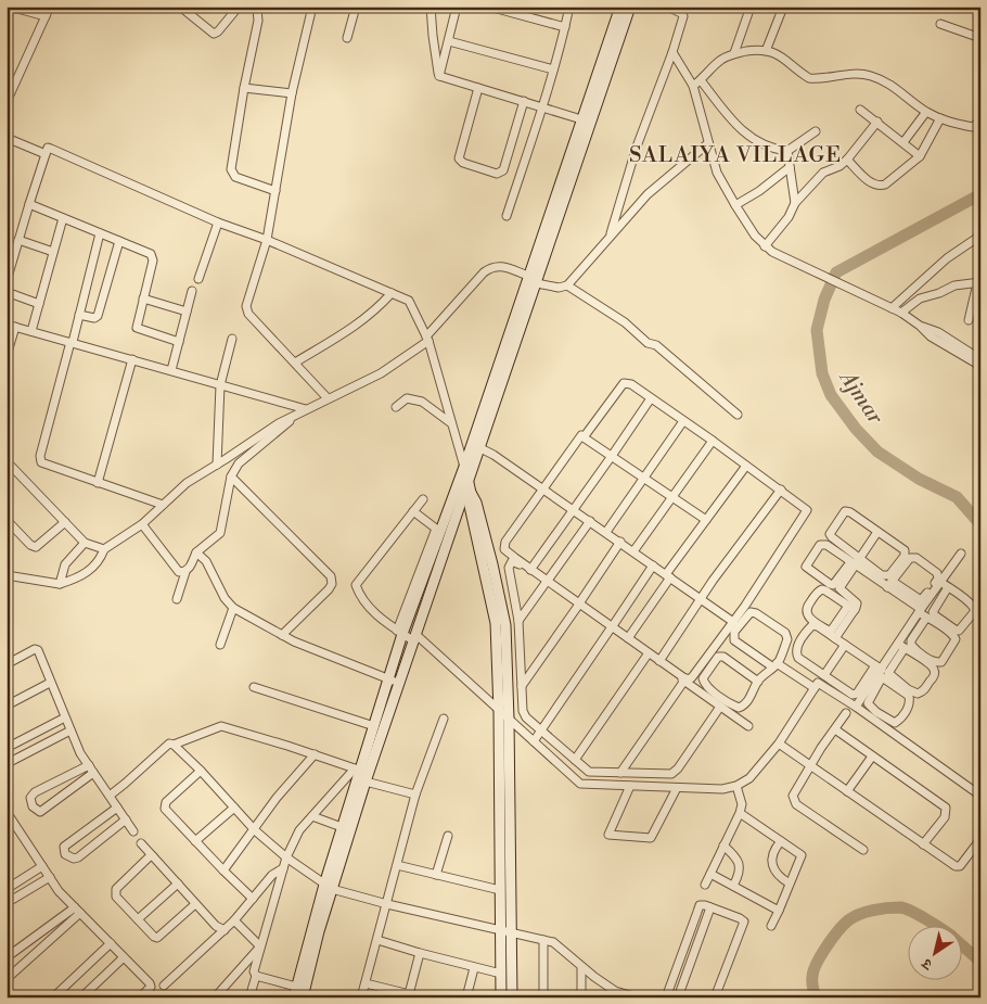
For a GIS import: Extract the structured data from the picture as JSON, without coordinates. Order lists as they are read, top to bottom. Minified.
{"districts":["SALAIYA VILLAGE"],"water":["Ajmar"],"north":"bottom left"}
